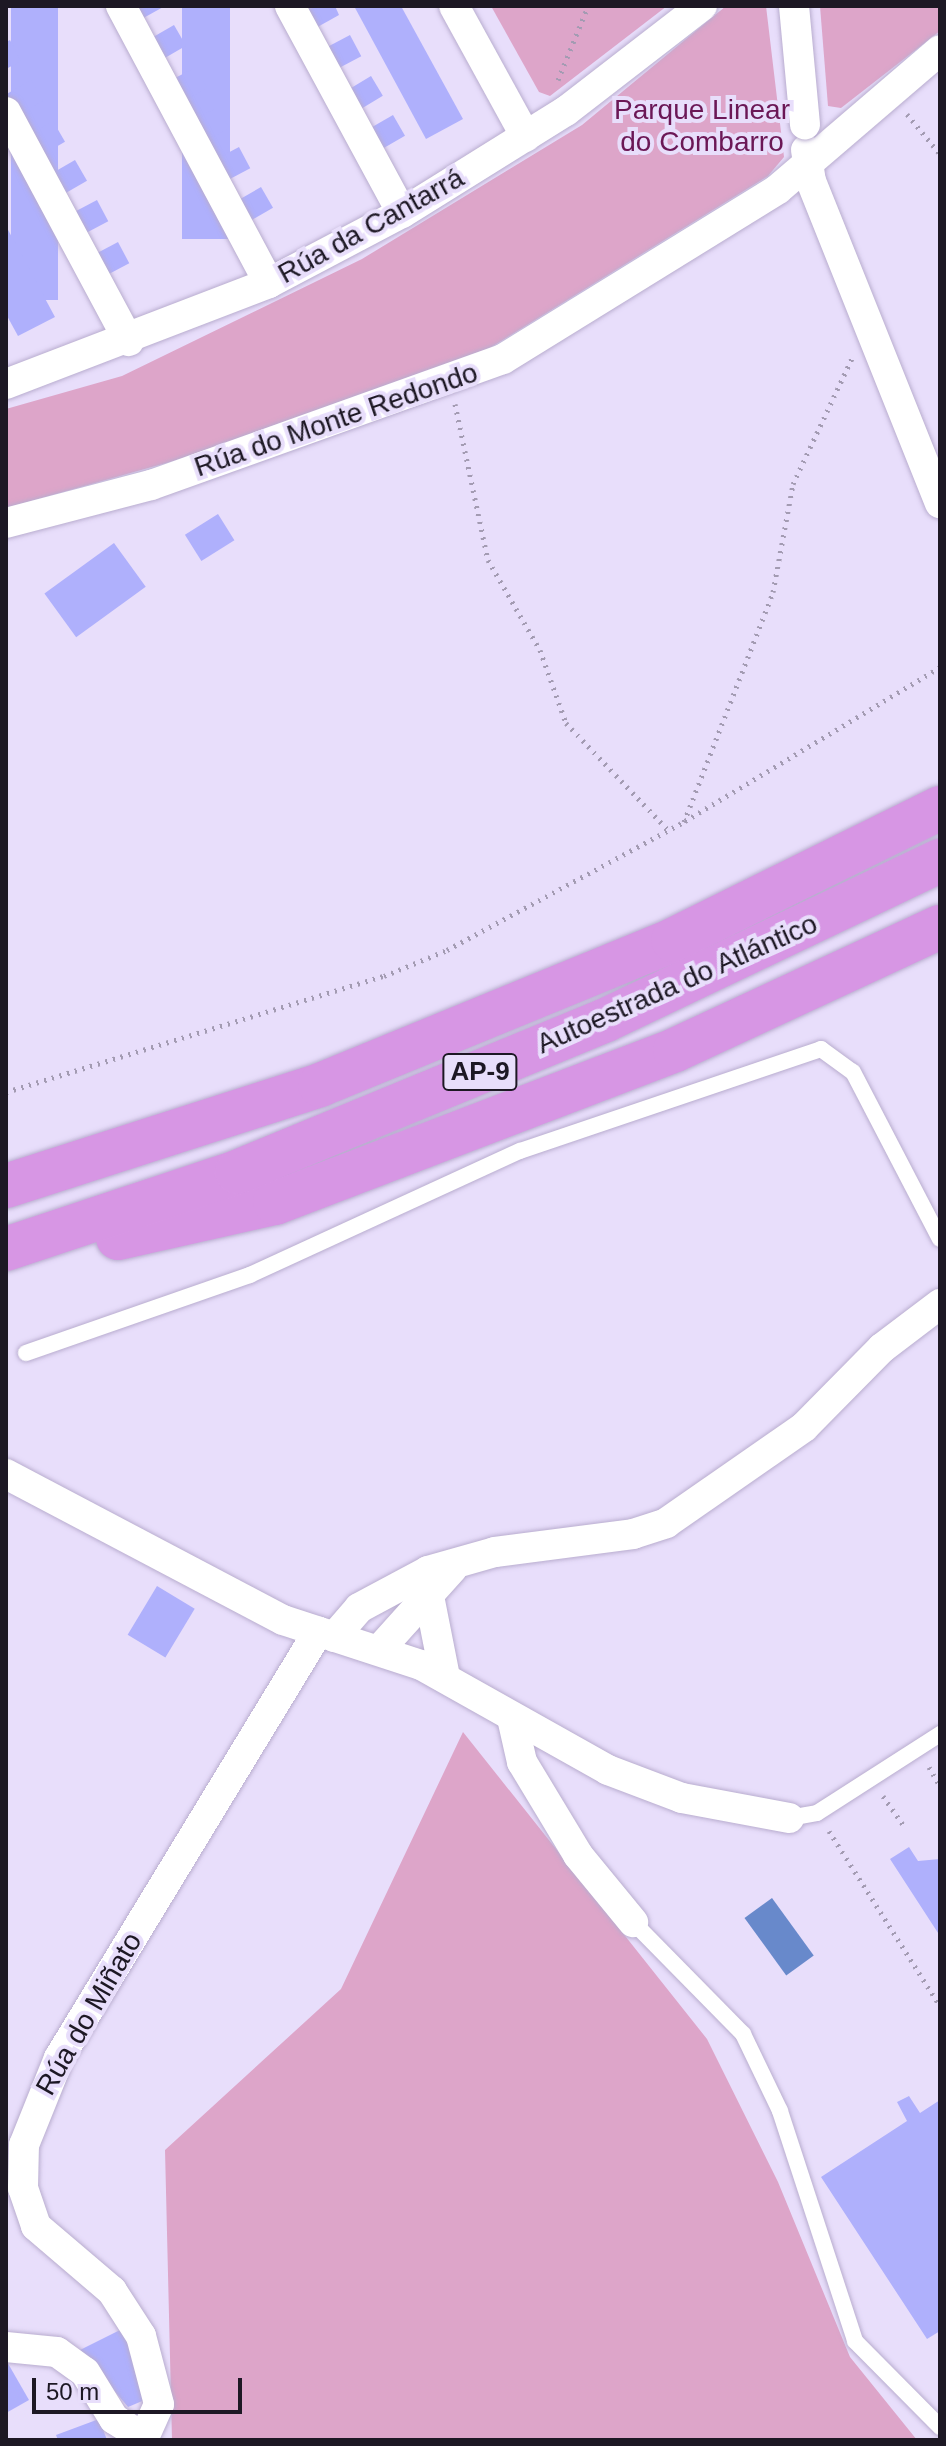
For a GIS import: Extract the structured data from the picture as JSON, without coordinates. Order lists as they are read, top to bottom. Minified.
{"streets":{"highway":["Autoestrada do Atlántico","AP-9"],"street":["Rúa da Cantarrá","Rúa do Monte Redondo","Rúa do Miñato"]},"parks":["Parque Linear do Combarro"],"scale_bar":"50 m"}
